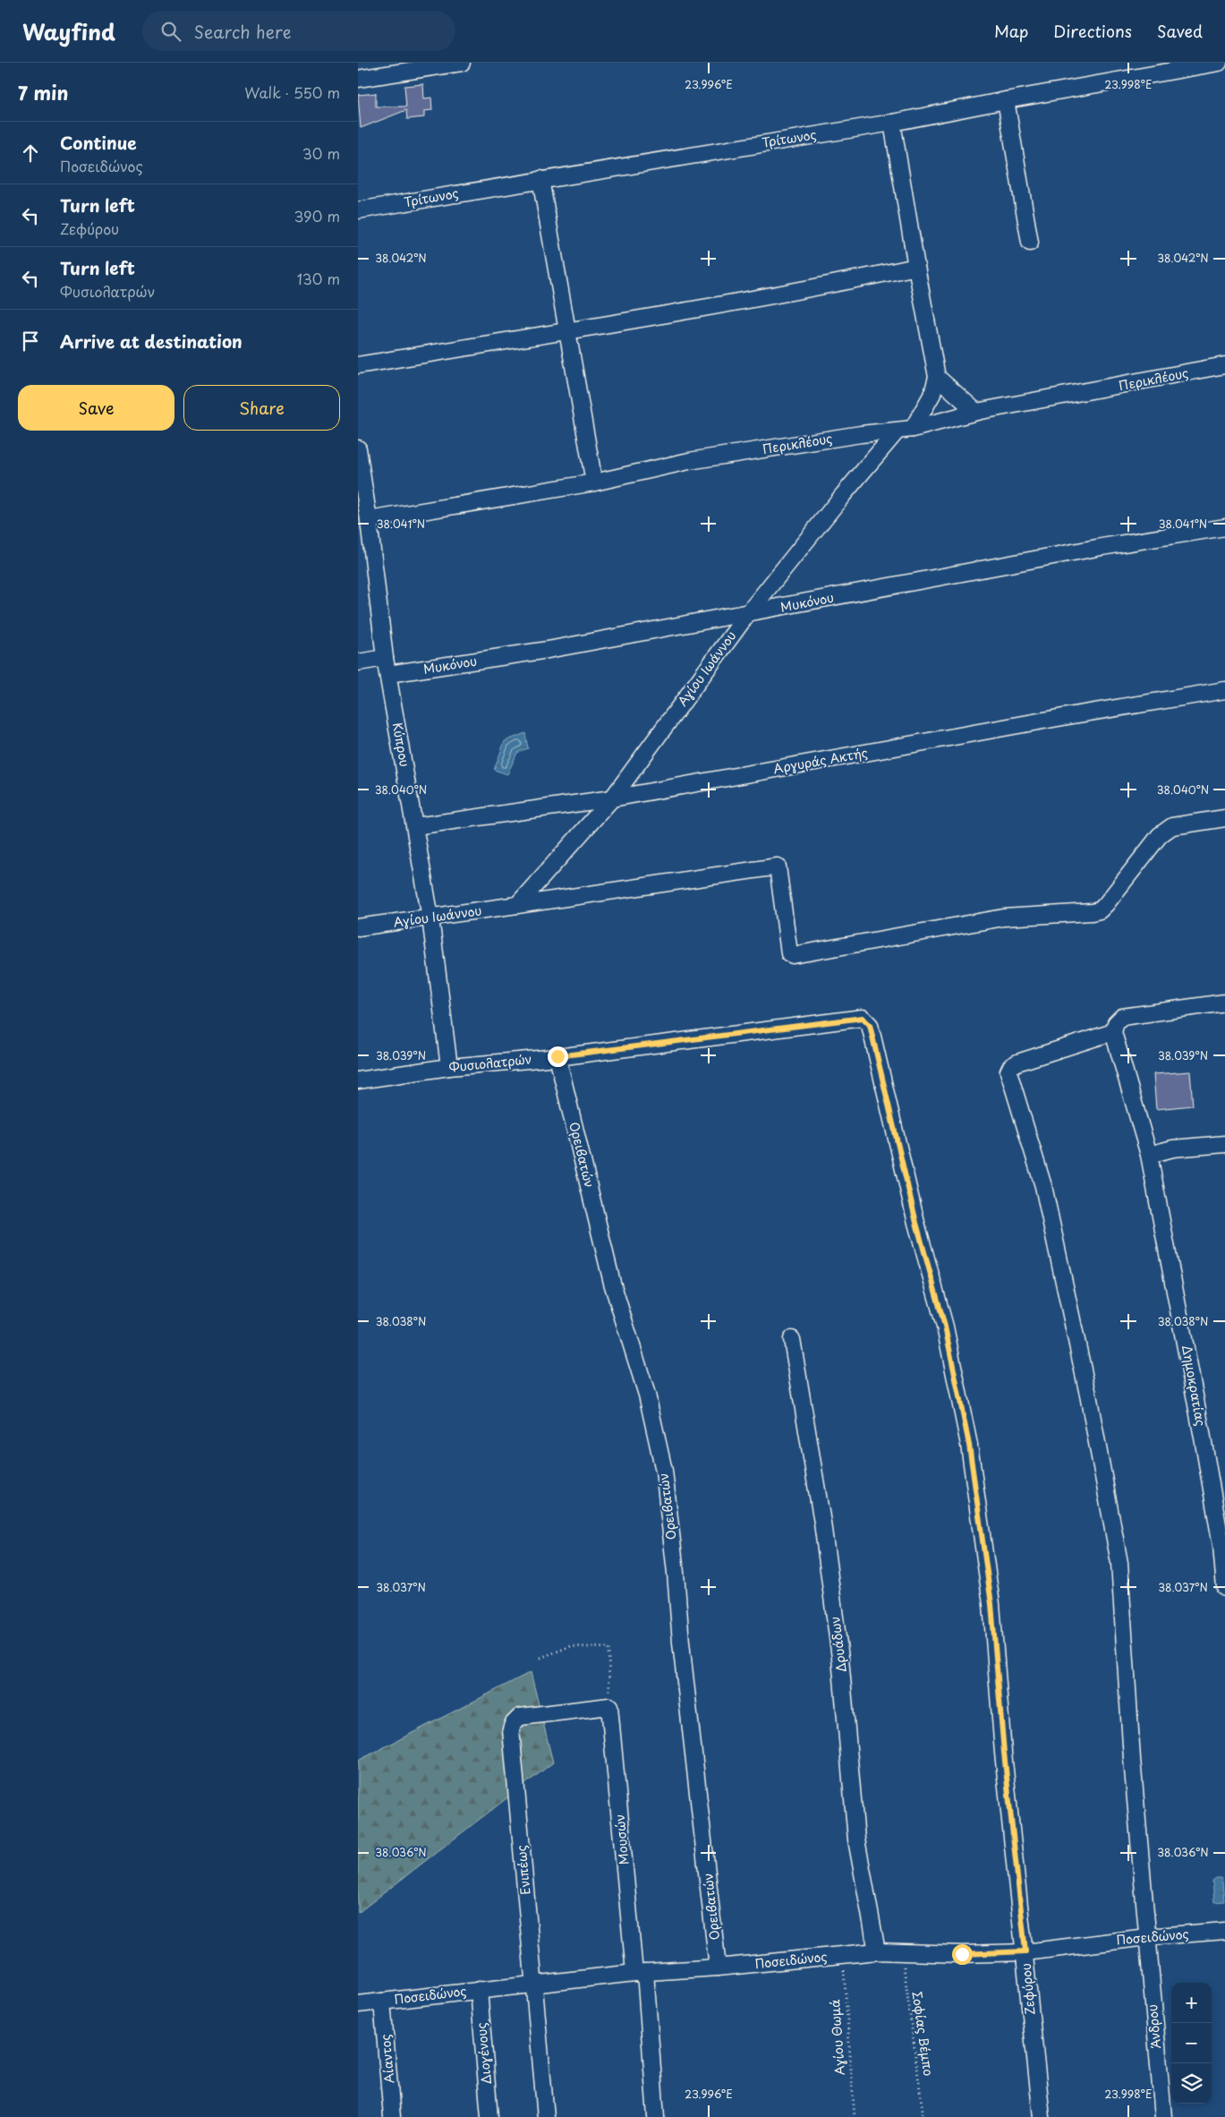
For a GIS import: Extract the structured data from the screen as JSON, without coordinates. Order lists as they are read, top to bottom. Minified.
{"streets":{"street":["Τρίτωνος","Περικλέους","Μυκόνου","Αγίου Ιωάννου","Κύπρου","Αργυράς Ακτής","Φυσιολατρών","Ορειβατών","Δημοκρατίας","Δρυάδων","Μουσών","Ενιπέως","Ποσειδώνος","Ζεφύρου","Άνδρου","Διογένους","Αίαντος"],"path":["Σοφίας Βέμπο","Αγίου Θωμά"]},"crossings":[["Περικλέους","Αγίου Ιωάννου"],["Περικλέους","Κύπρου"],["Μυκόνου","Αγίου Ιωάννου"],["Μυκόνου","Κύπρου"],["Αγίου Ιωάννου","Κύπρου"],["Αγίου Ιωάννου","Αργυράς Ακτής"],["Κύπρου","Αργυράς Ακτής"],["Κύπρου","Φυσιολατρών"],["Φυσιολατρών","Ορειβατών"],["Φυσιολατρών","Ζεφύρου"],["Ορειβατών","Ποσειδώνος"],["Δημοκρατίας","Άνδρου"],["Δρυάδων","Ποσειδώνος"],["Μουσών","Ενιπέως"],["Μουσών","Ποσειδώνος"],["Ενιπέως","Ποσειδώνος"],["Ποσειδώνος","Ζεφύρου"],["Ποσειδώνος","Άνδρου"],["Ποσειδώνος","Σοφίας Βέμπο"],["Ποσειδώνος","Αγίου Θωμά"],["Ποσειδώνος","Διογένους"],["Ποσειδώνος","Αίαντος"]],"page":{"header":"Wayfind","search":"Search here","nav":["Map","Directions","Saved"],"heading":["7 min","Walk · 550 m"],"list":[["Continue","Ποσειδώνος","30 m"],["Turn left","Ζεφύρου","390 m"],["Turn left","Φυσιολατρών","130 m"],"Arrive at destination"],"buttons":["Save","Share"],"map_buttons":["+","−"]},"coordinates":["23.996°E","23.998°E","38.042°N","38.041°N","38.040°N","38.039°N","38.038°N","38.037°N","38.036°N"]}
